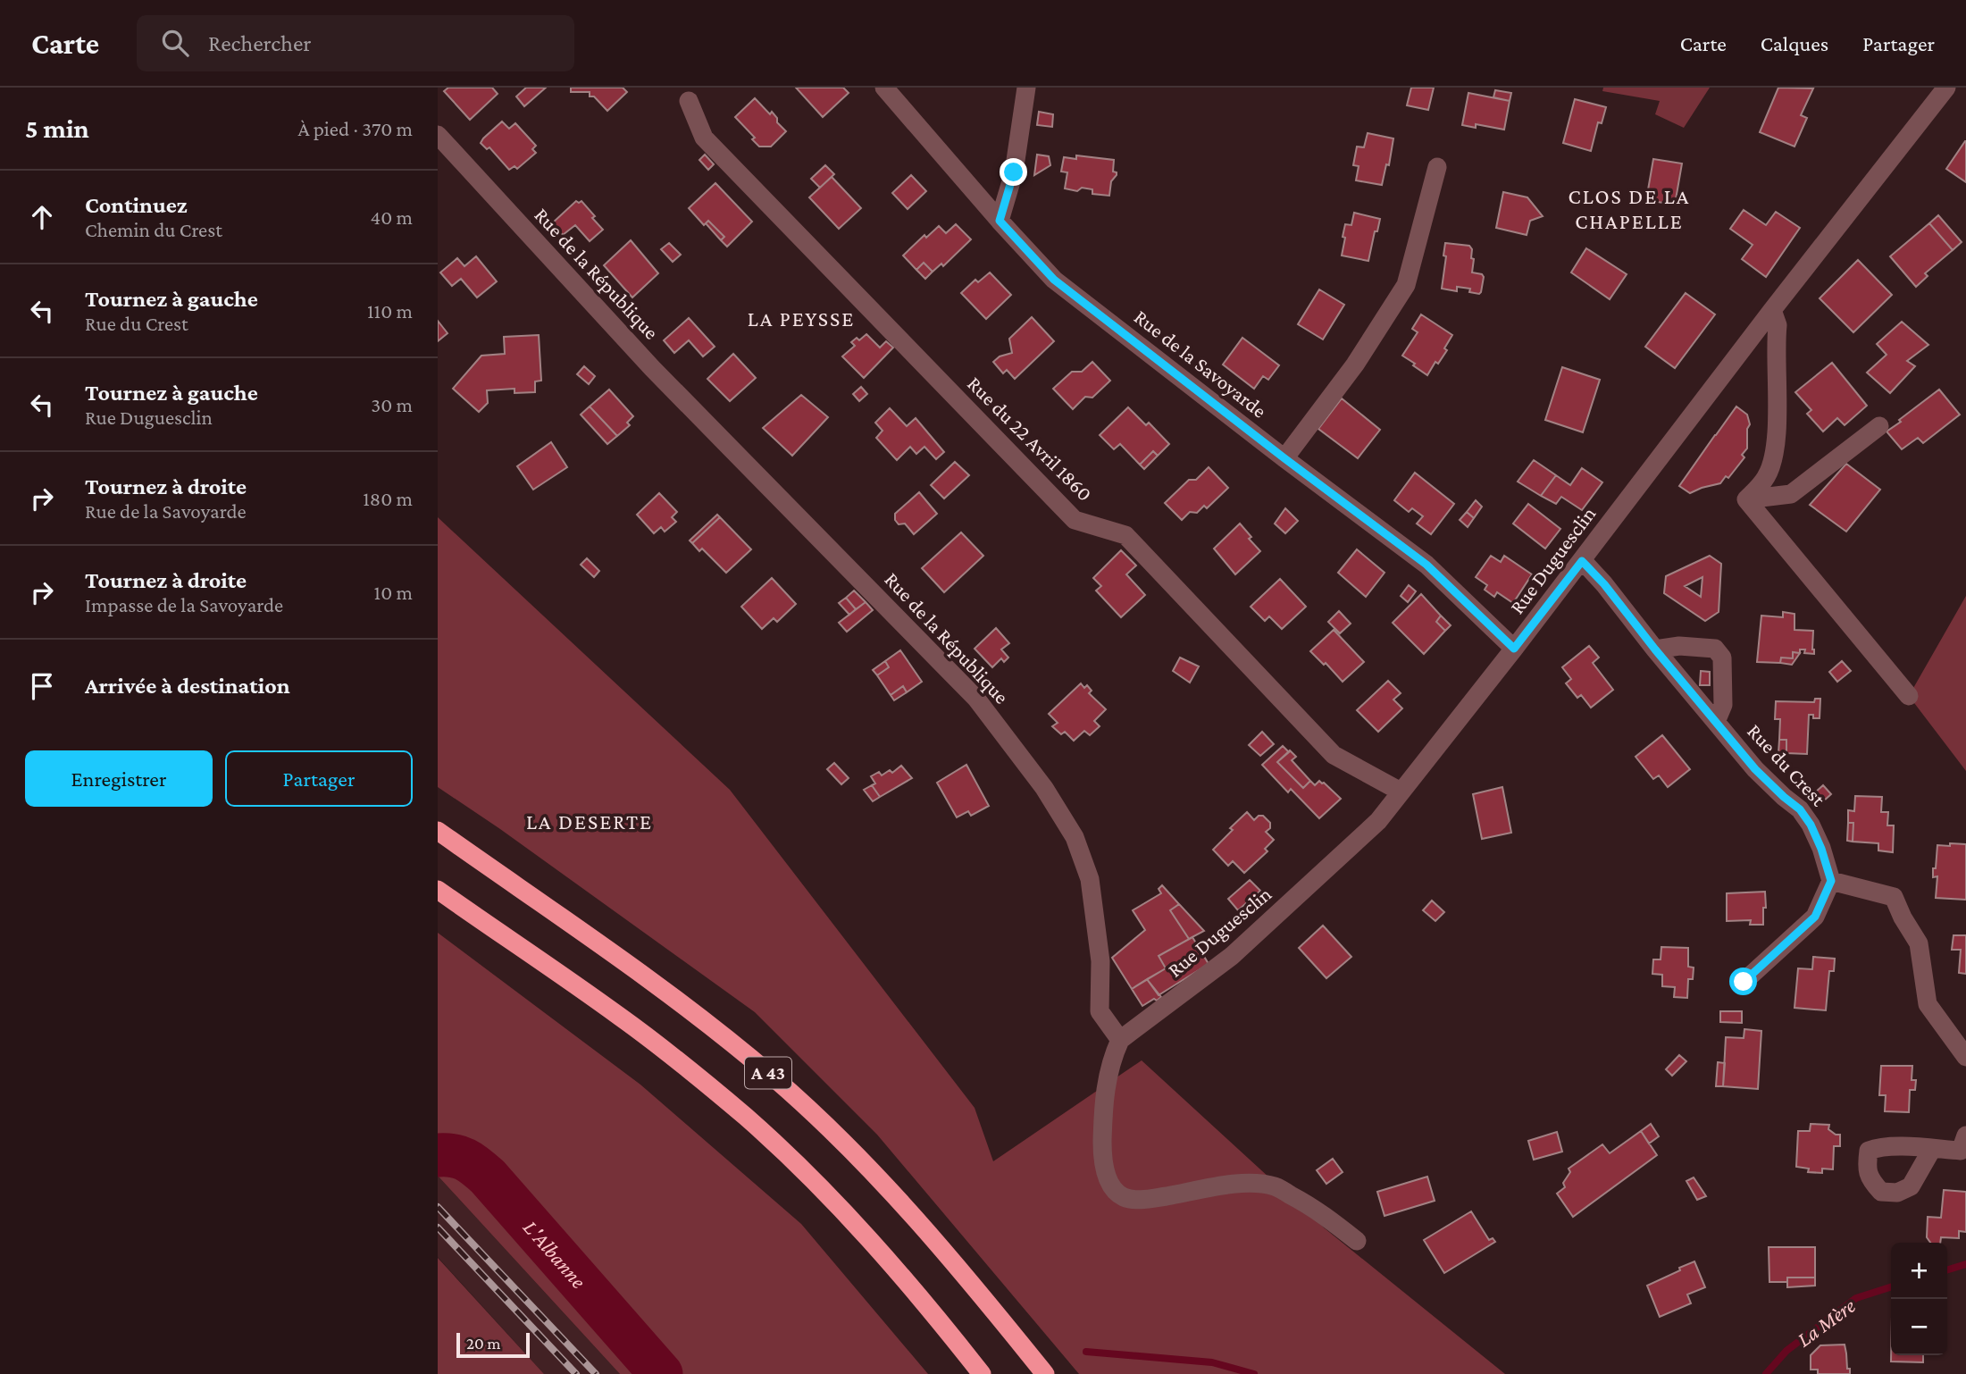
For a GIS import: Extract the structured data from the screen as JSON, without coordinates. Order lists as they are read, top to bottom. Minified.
{"streets":{"highway":["A 43"],"street":["Rue de la République","Rue de la Savoyarde","Rue du 22 Avril 1860","Rue Duguesclin","Rue du Crest"]},"crossings":[["Rue de la République","Rue Duguesclin"],["Rue de la Savoyarde","Rue Duguesclin"],["Rue du 22 Avril 1860","Rue Duguesclin"],["Rue Duguesclin","Rue du Crest"]],"districts":["CLOS DE LA CHAPELLE","LA PEYSSE","LA DESERTE"],"water":["L'Albanne","La Mère"],"scale_bar":"20 m","page":{"header":"Carte","search":"Rechercher","nav":["Carte","Calques","Partager"],"heading":["5 min","À pied · 370 m"],"list":[["Continuez","Chemin du Crest","40 m"],["Tournez à gauche","Rue du Crest","110 m"],["Tournez à gauche","Rue Duguesclin","30 m"],["Tournez à droite","Rue de la Savoyarde","180 m"],["Tournez à droite","Impasse de la Savoyarde","10 m"],"Arrivée à destination"],"buttons":["Enregistrer","Partager"],"map_buttons":["+","−"],"scale":"20 m"}}
